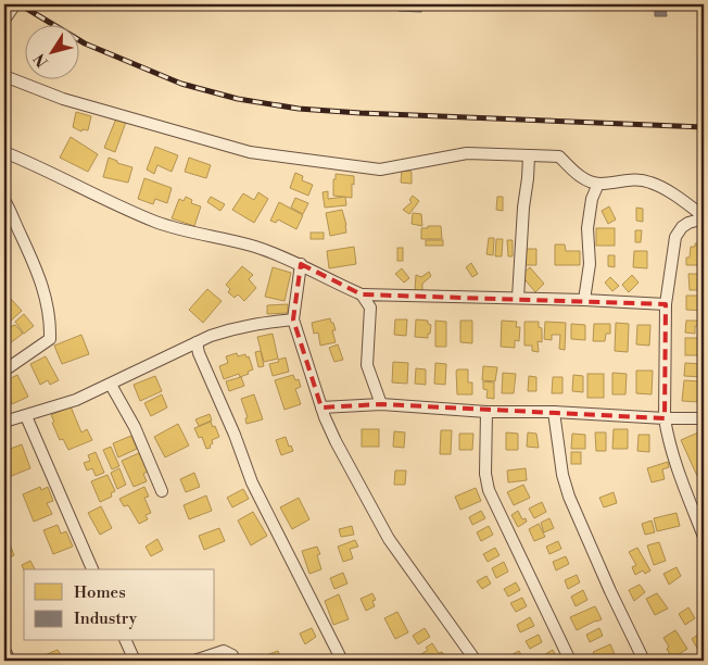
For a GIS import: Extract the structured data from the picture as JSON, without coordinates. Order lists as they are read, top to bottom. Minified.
{"legend":["Homes","Industry"],"north":"bottom left"}
